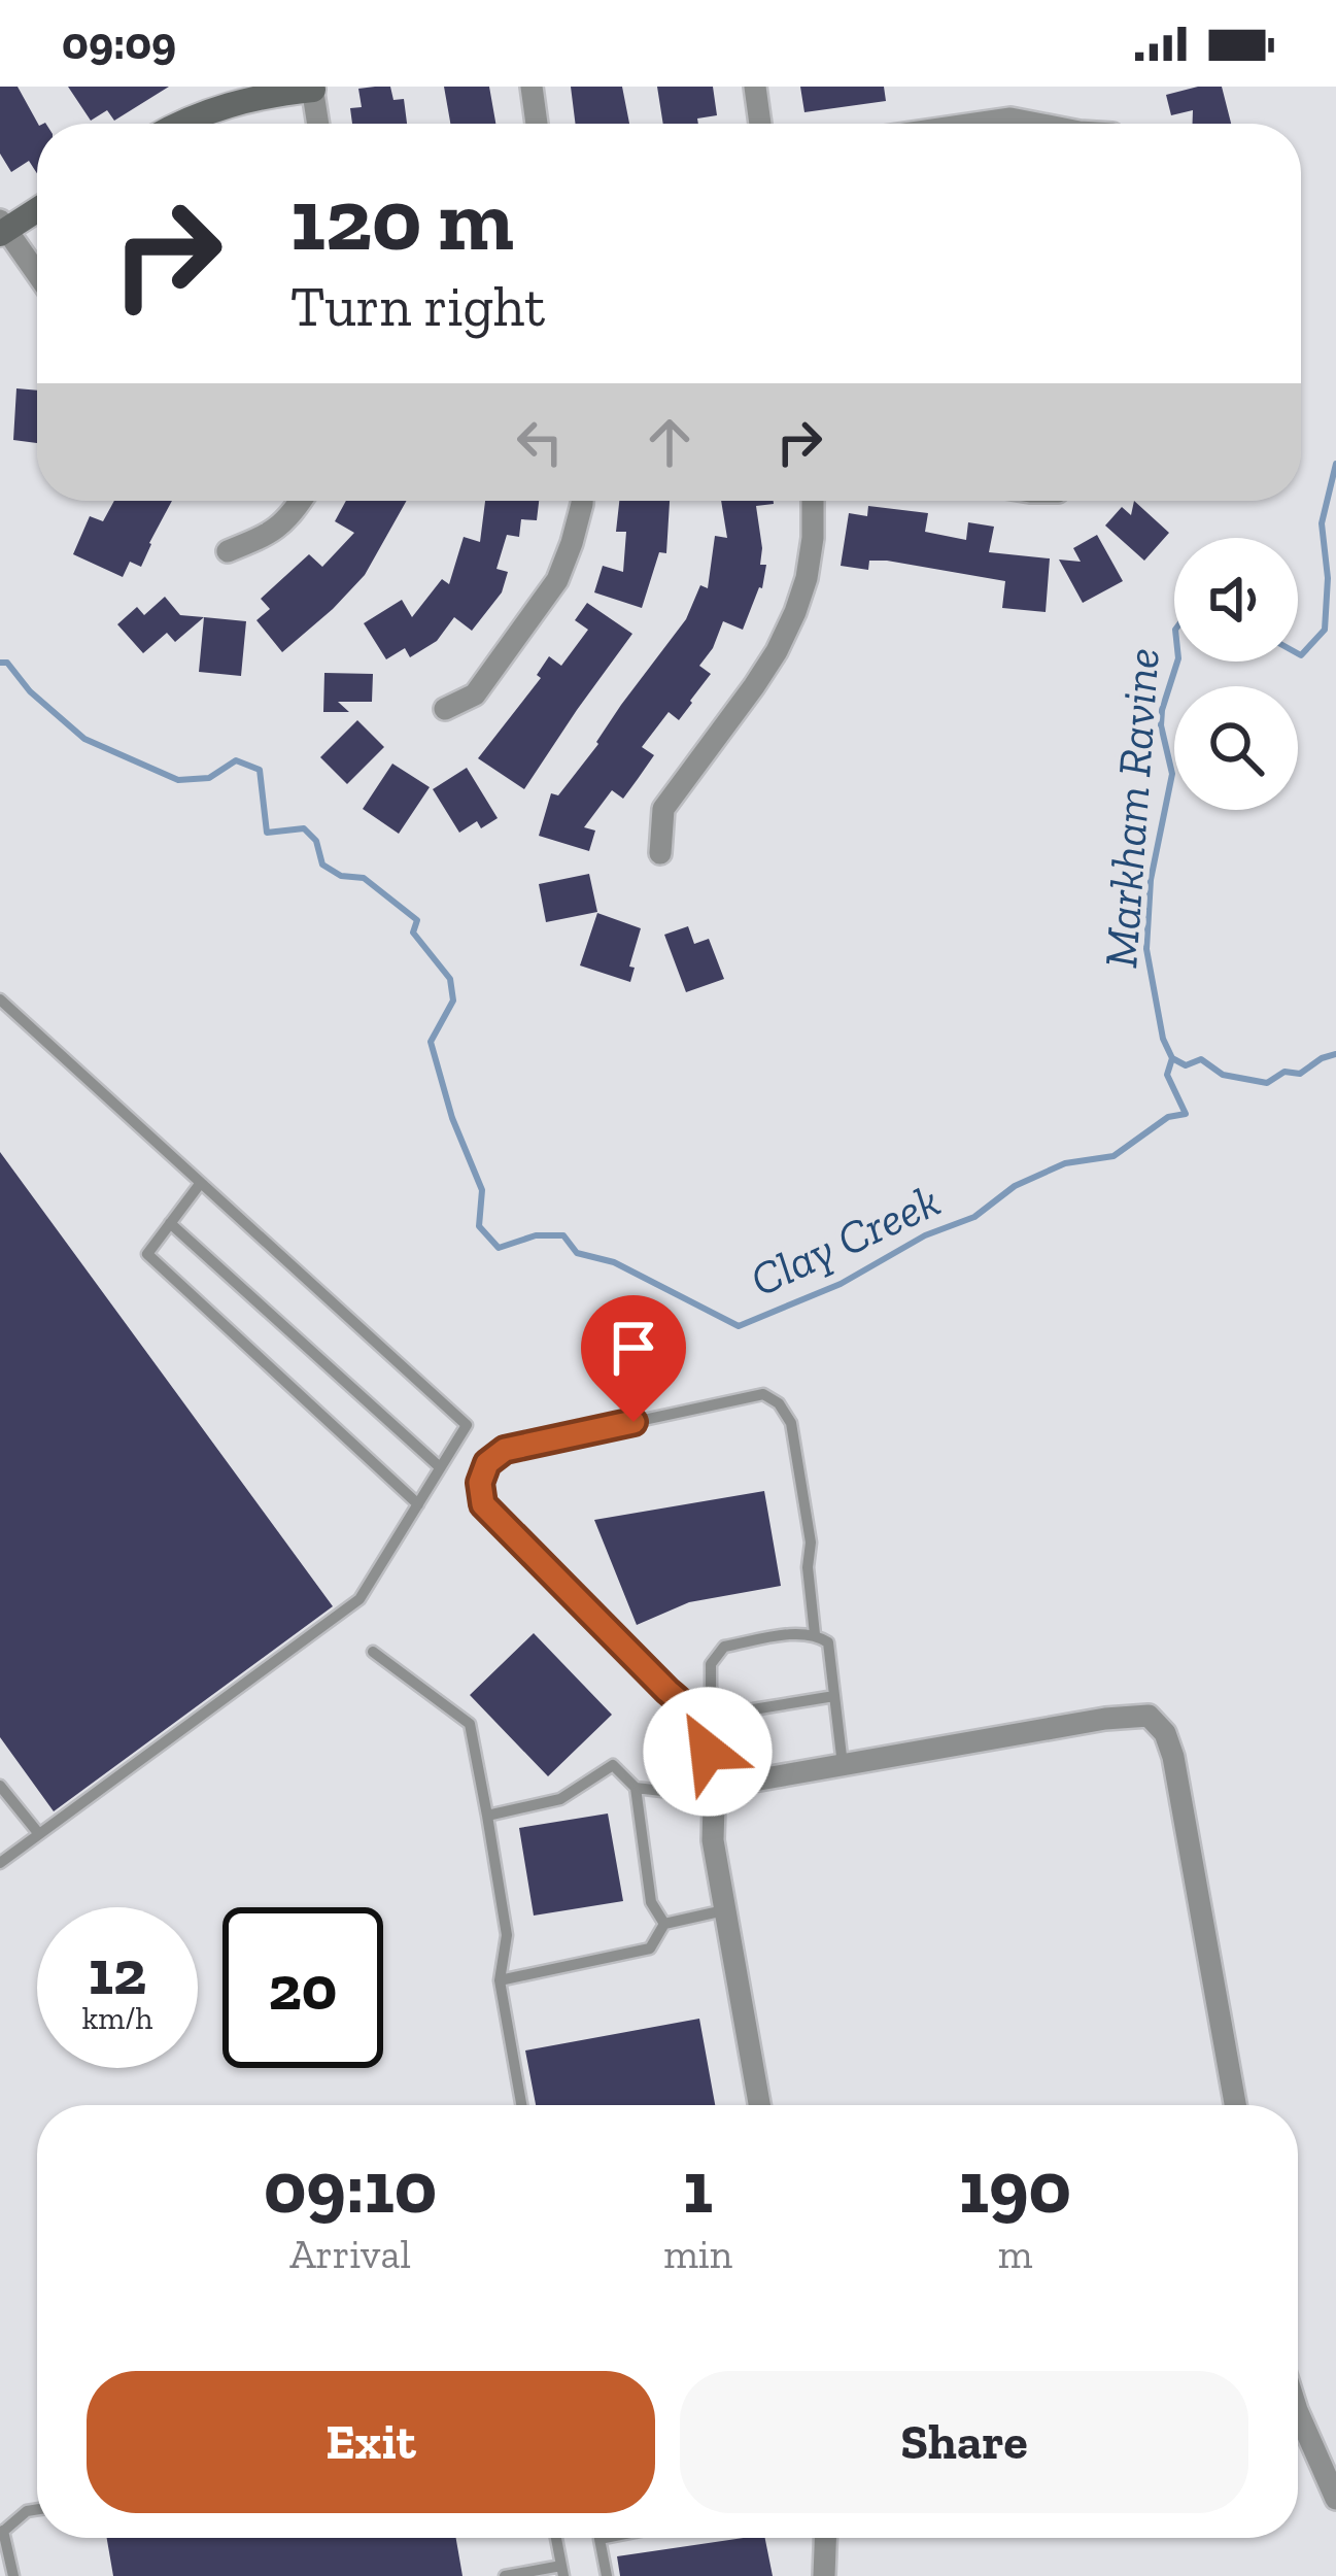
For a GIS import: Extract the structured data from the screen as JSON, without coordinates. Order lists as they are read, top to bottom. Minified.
{"water":["Markham Ravine","Clay Creek"],"page":{"status":"09:09","turn":["120 m","Turn right"],"speed":"12 km/h","limit":"20","eta":["09:10","Arrival","1","min","190","m"],"buttons":["Exit","Share"]}}
